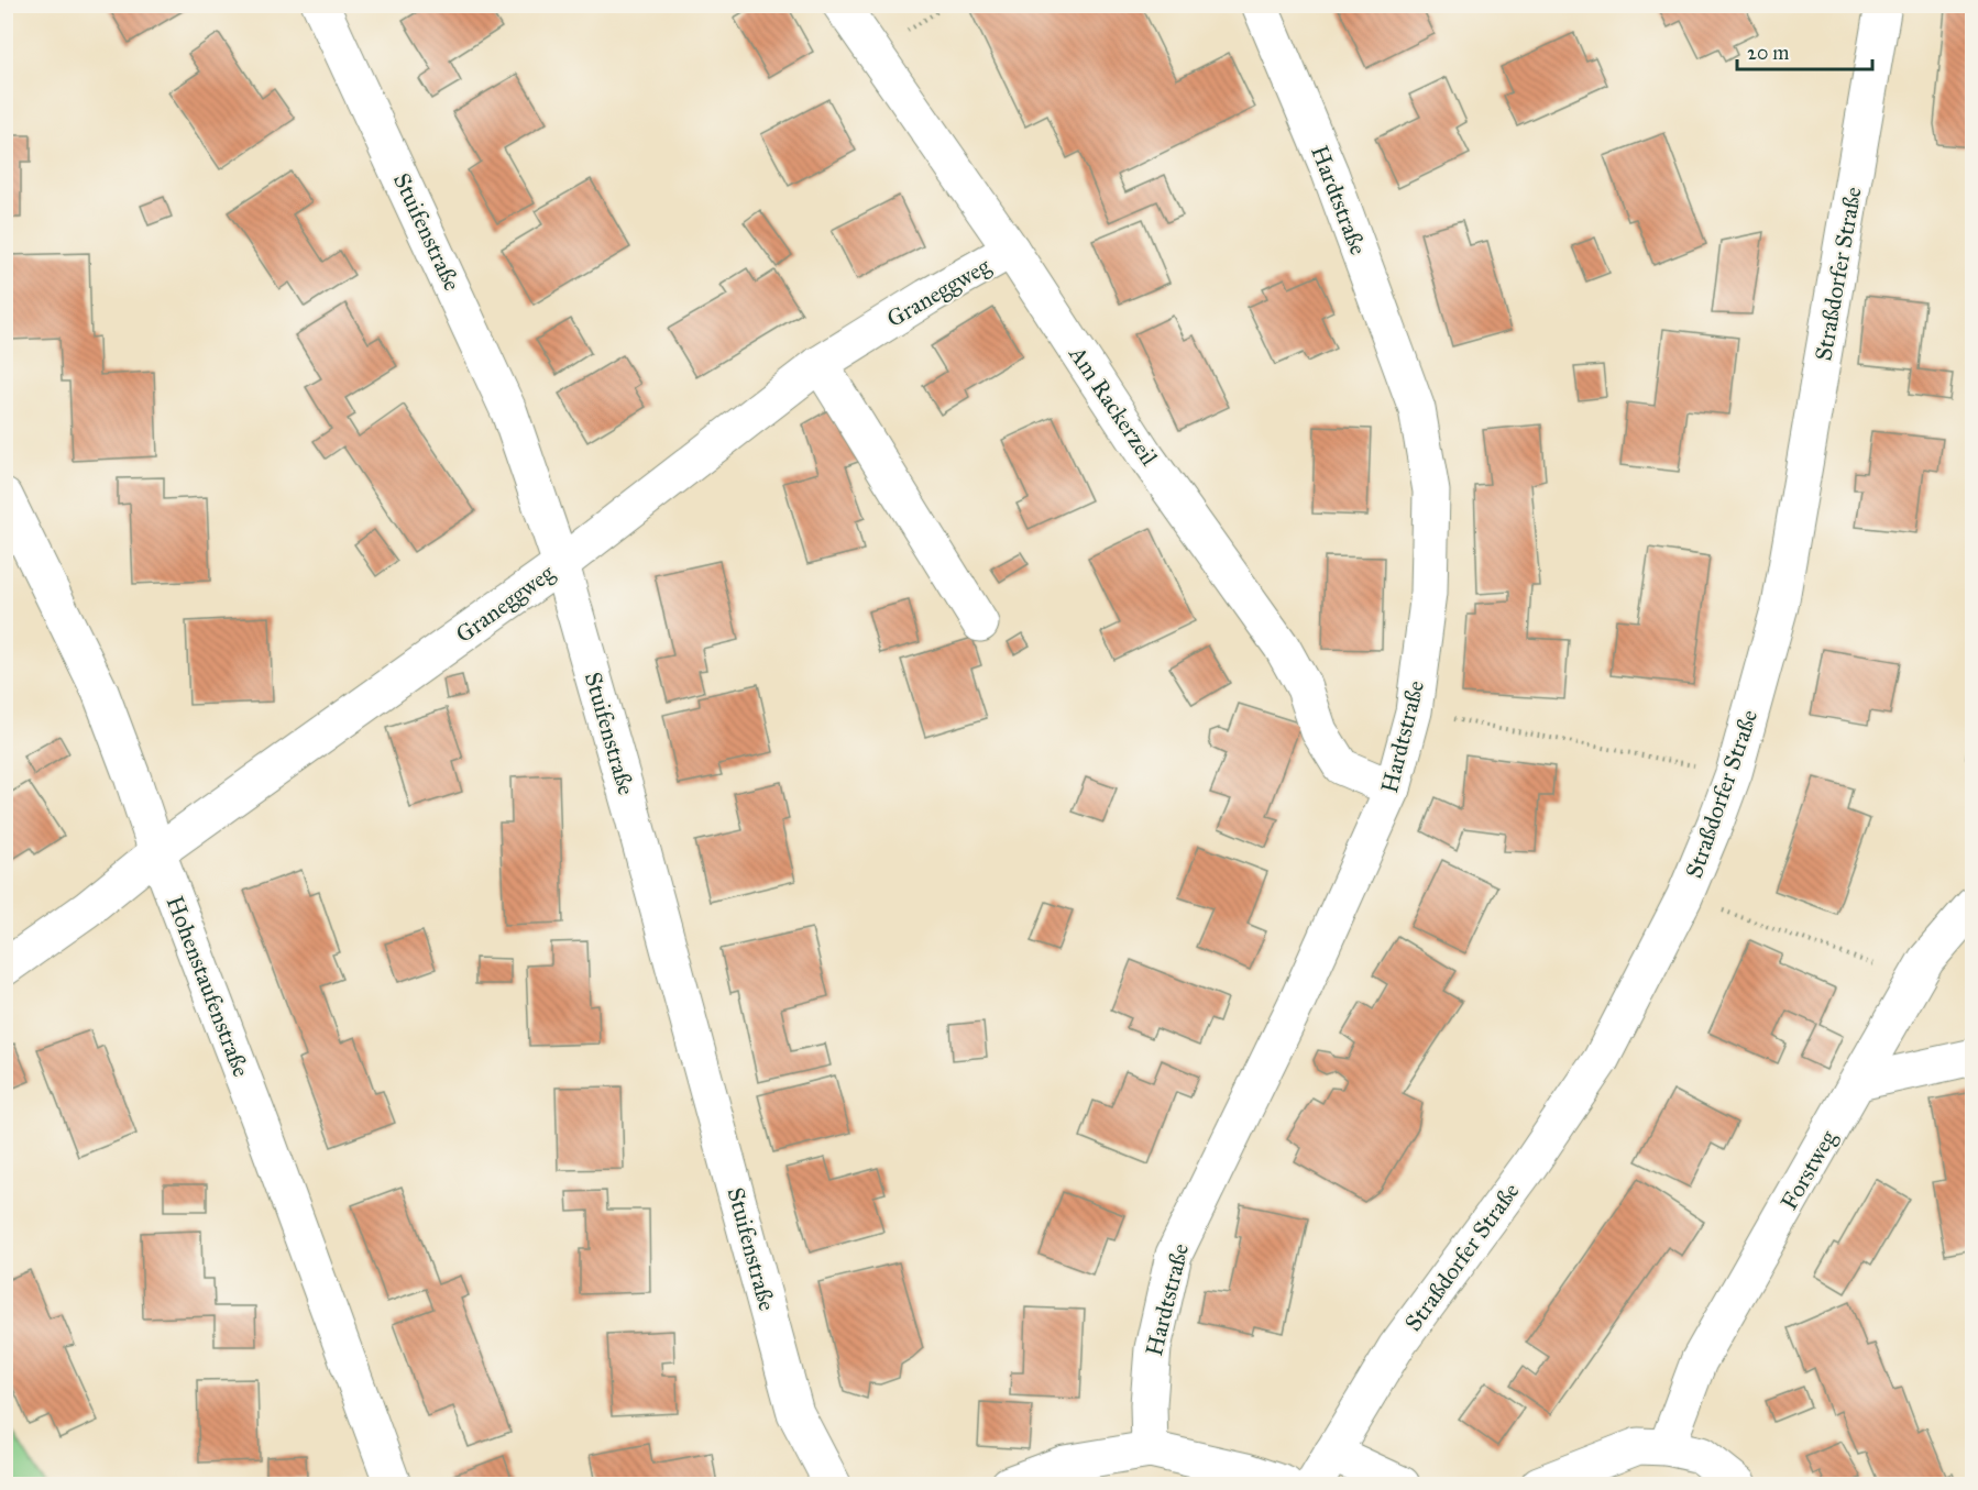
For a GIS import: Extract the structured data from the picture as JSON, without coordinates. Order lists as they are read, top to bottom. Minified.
{"streets":{"street":["Hardtstraße","Stuifenstraße","Straßdorfer Straße","Graneggweg","Am Rackerzeil","Hohenstaufenstraße","Forstweg"]},"crossings":[["Hardtstraße","Am Rackerzeil"],["Stuifenstraße","Graneggweg"],["Graneggweg","Am Rackerzeil"],["Graneggweg","Hohenstaufenstraße"]],"scale_bar":"20 m"}
